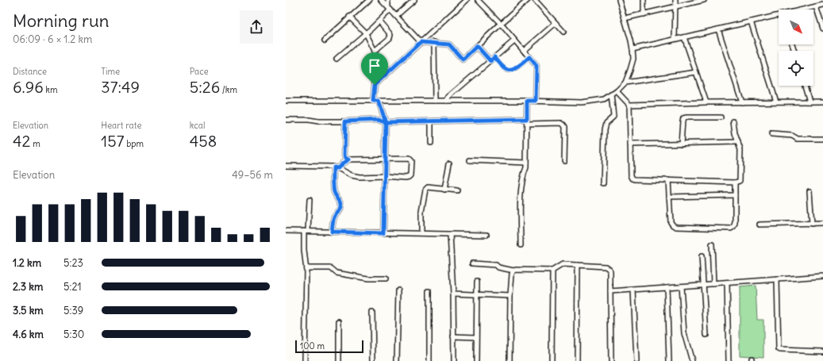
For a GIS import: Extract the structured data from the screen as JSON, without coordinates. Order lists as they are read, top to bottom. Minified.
{"scale_bar":"100 m","north":"bottom right","page":{"heading":["Morning run","06:09 · 6 × 1.2 km"],"stats":[["Distance","6.96 km"],["Time","37:49"],["Pace","5:26 /km"],["Elevation","42 m"],["Heart rate","157 bpm"],["kcal","458"]],"chart":["Elevation","49–56 m"],"list":[{"name":"1.2 km","note":"5:23"},{"name":"2.3 km","note":"5:21"},{"name":"3.5 km","note":"5:39"},{"name":"4.6 km","note":"5:30"}],"scale":"100 m"}}
